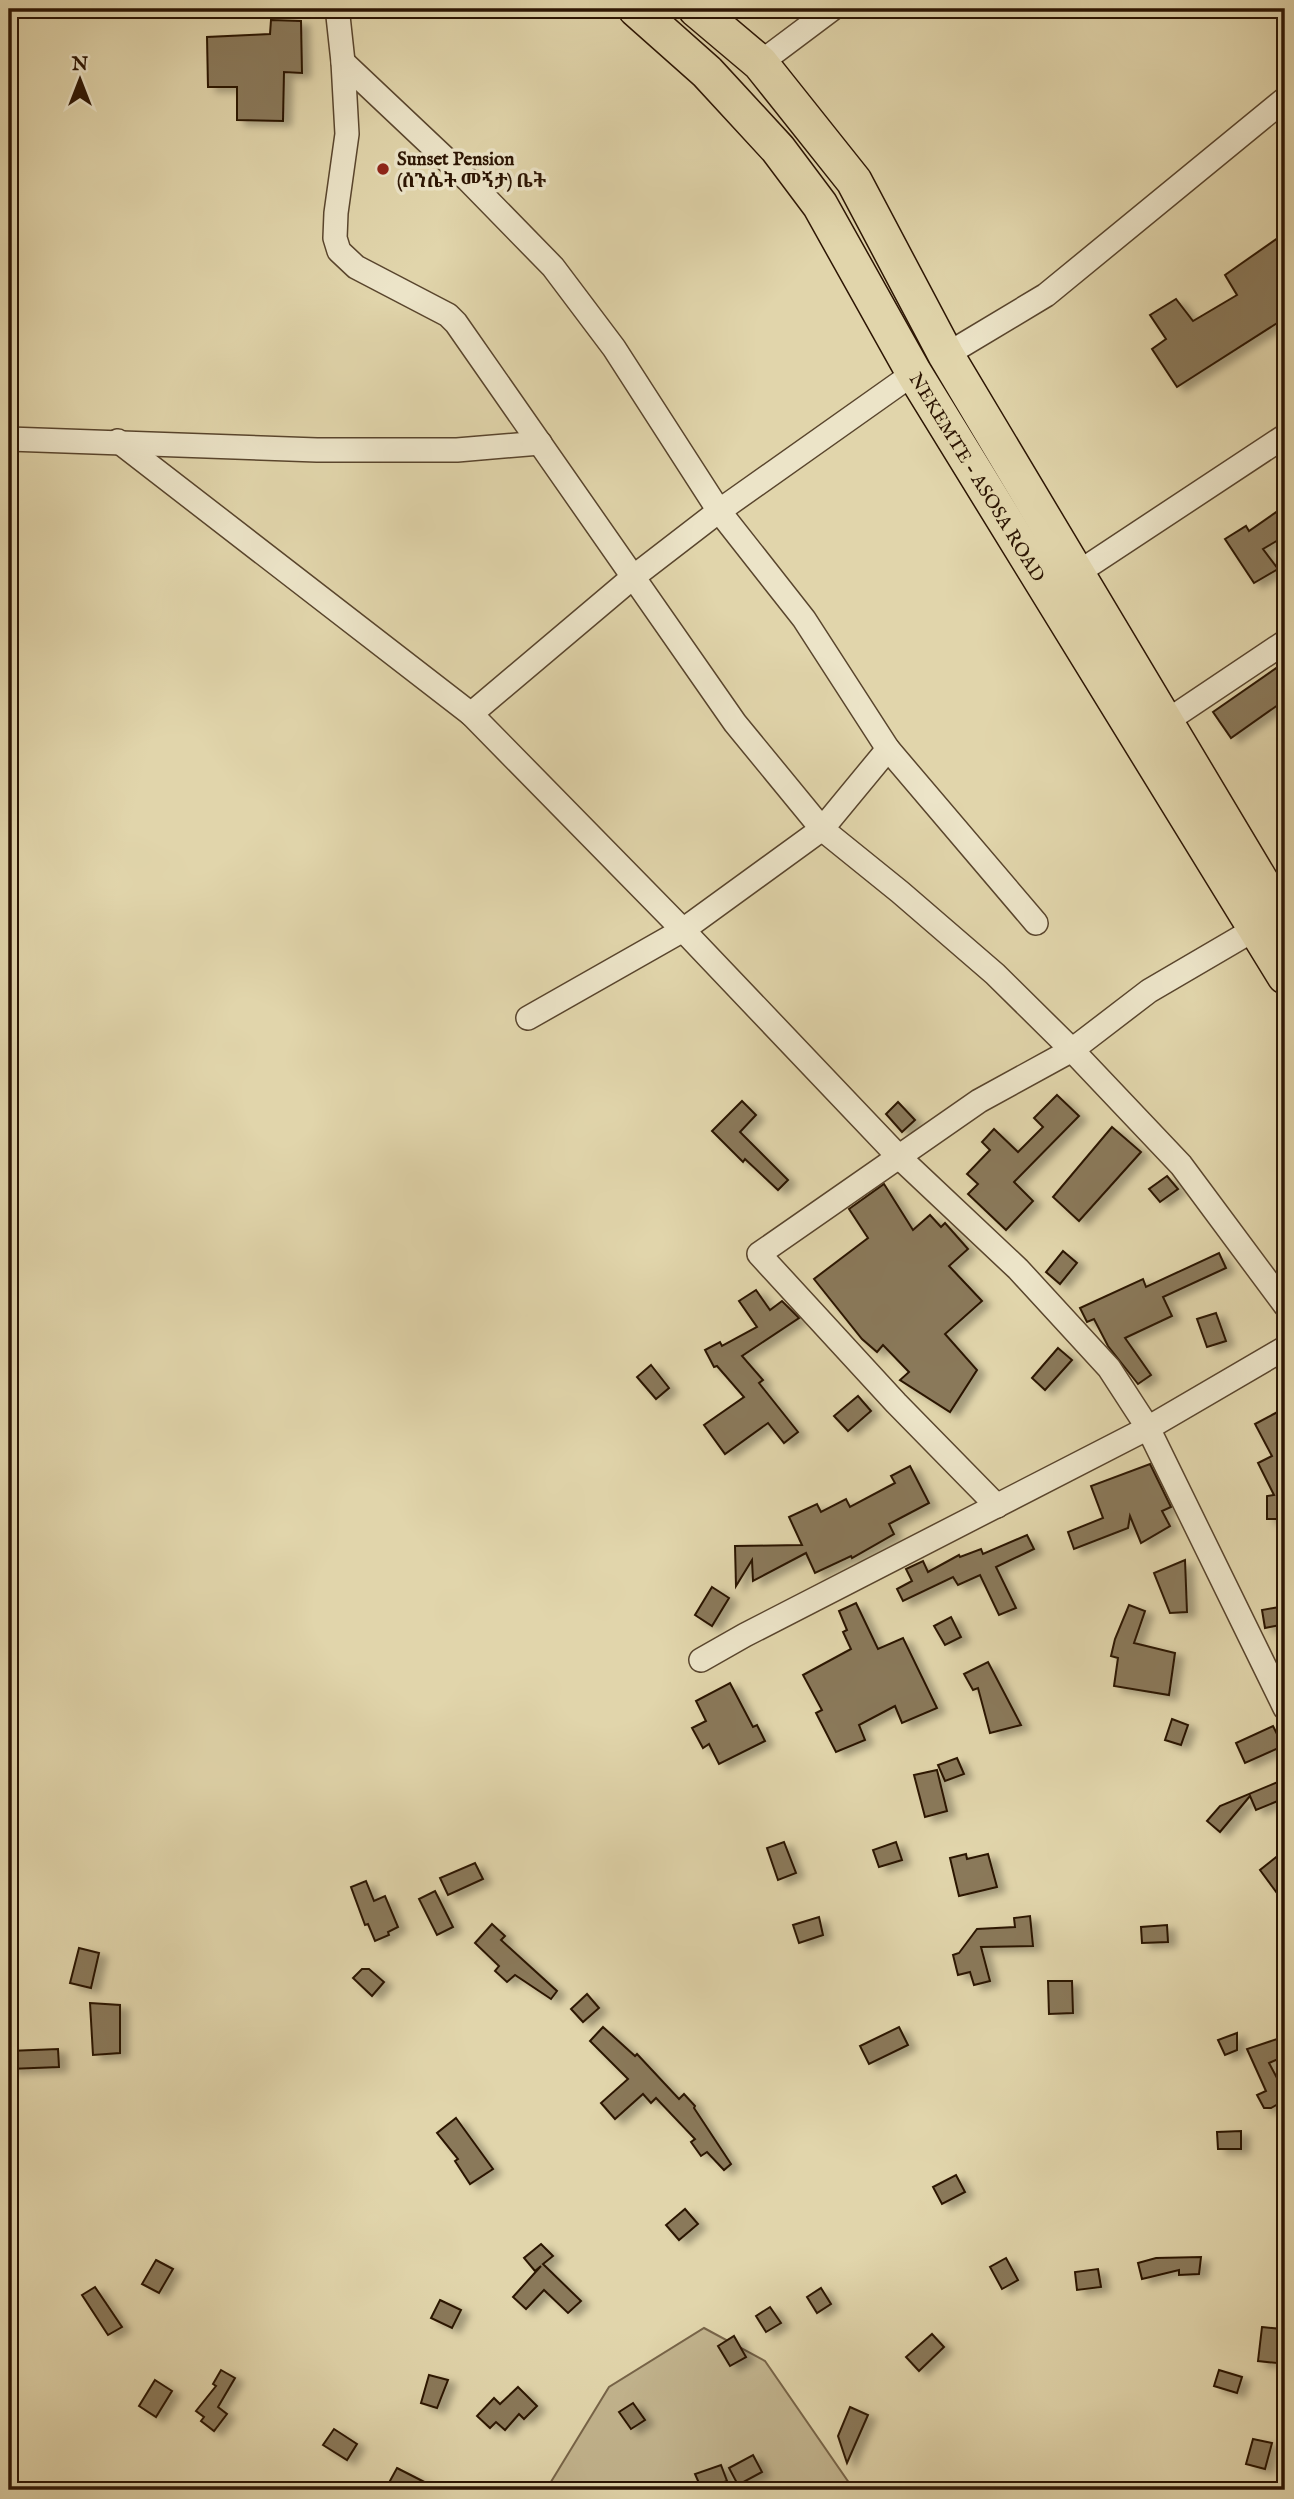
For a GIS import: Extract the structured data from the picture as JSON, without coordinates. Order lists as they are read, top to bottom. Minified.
{"streets":{"highway":["NEKEMTE - ASOSA ROAD"]},"places":["Sunset Pension (ሰንሴት መኝታ) ቤት"],"north":"top"}
